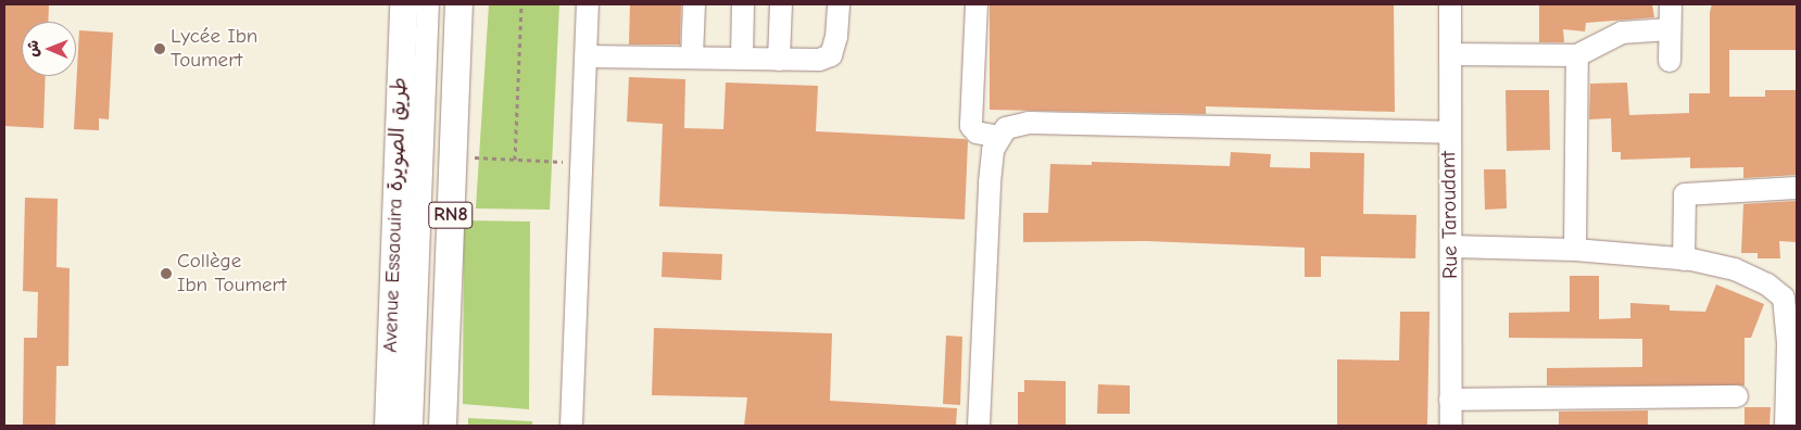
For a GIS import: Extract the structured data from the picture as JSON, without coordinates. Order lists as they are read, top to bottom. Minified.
{"streets":{"main road":["Avenue Essaouira طريق الصويرة","RN8"],"street":["Rue Taroudant"]},"places":["Lycée Ibn Toumert","Collège Ibn Toumert"],"north":"left"}
